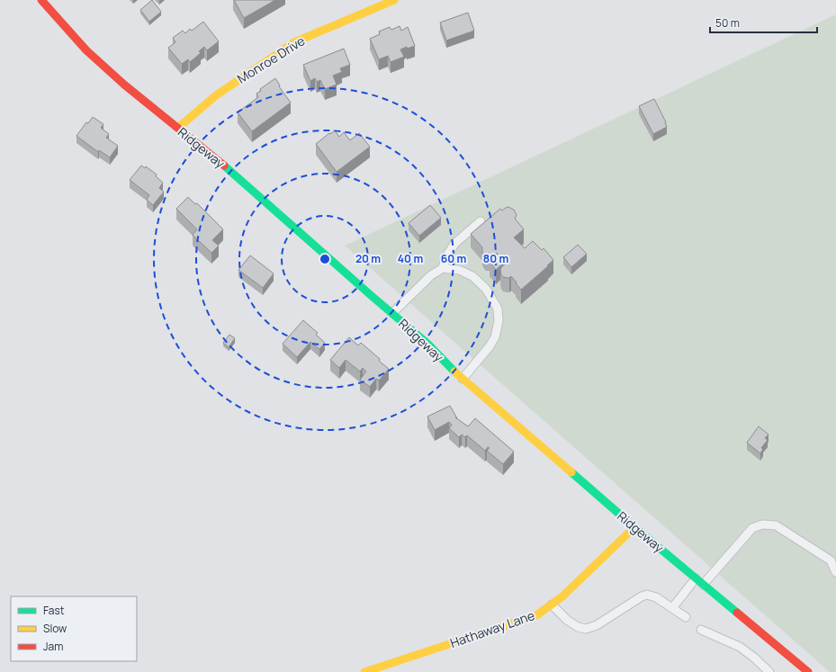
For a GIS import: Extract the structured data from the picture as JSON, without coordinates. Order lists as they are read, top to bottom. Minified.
{"streets":{"street":["Monroe Drive","Ridgeway","Hathaway Lane"]},"crossings":[["Monroe Drive","Ridgeway"],["Ridgeway","Hathaway Lane"]],"legend":["Fast","Slow","Jam"],"scale_bar":"50 m","rings":["20 m","40 m","60 m","80 m"]}
